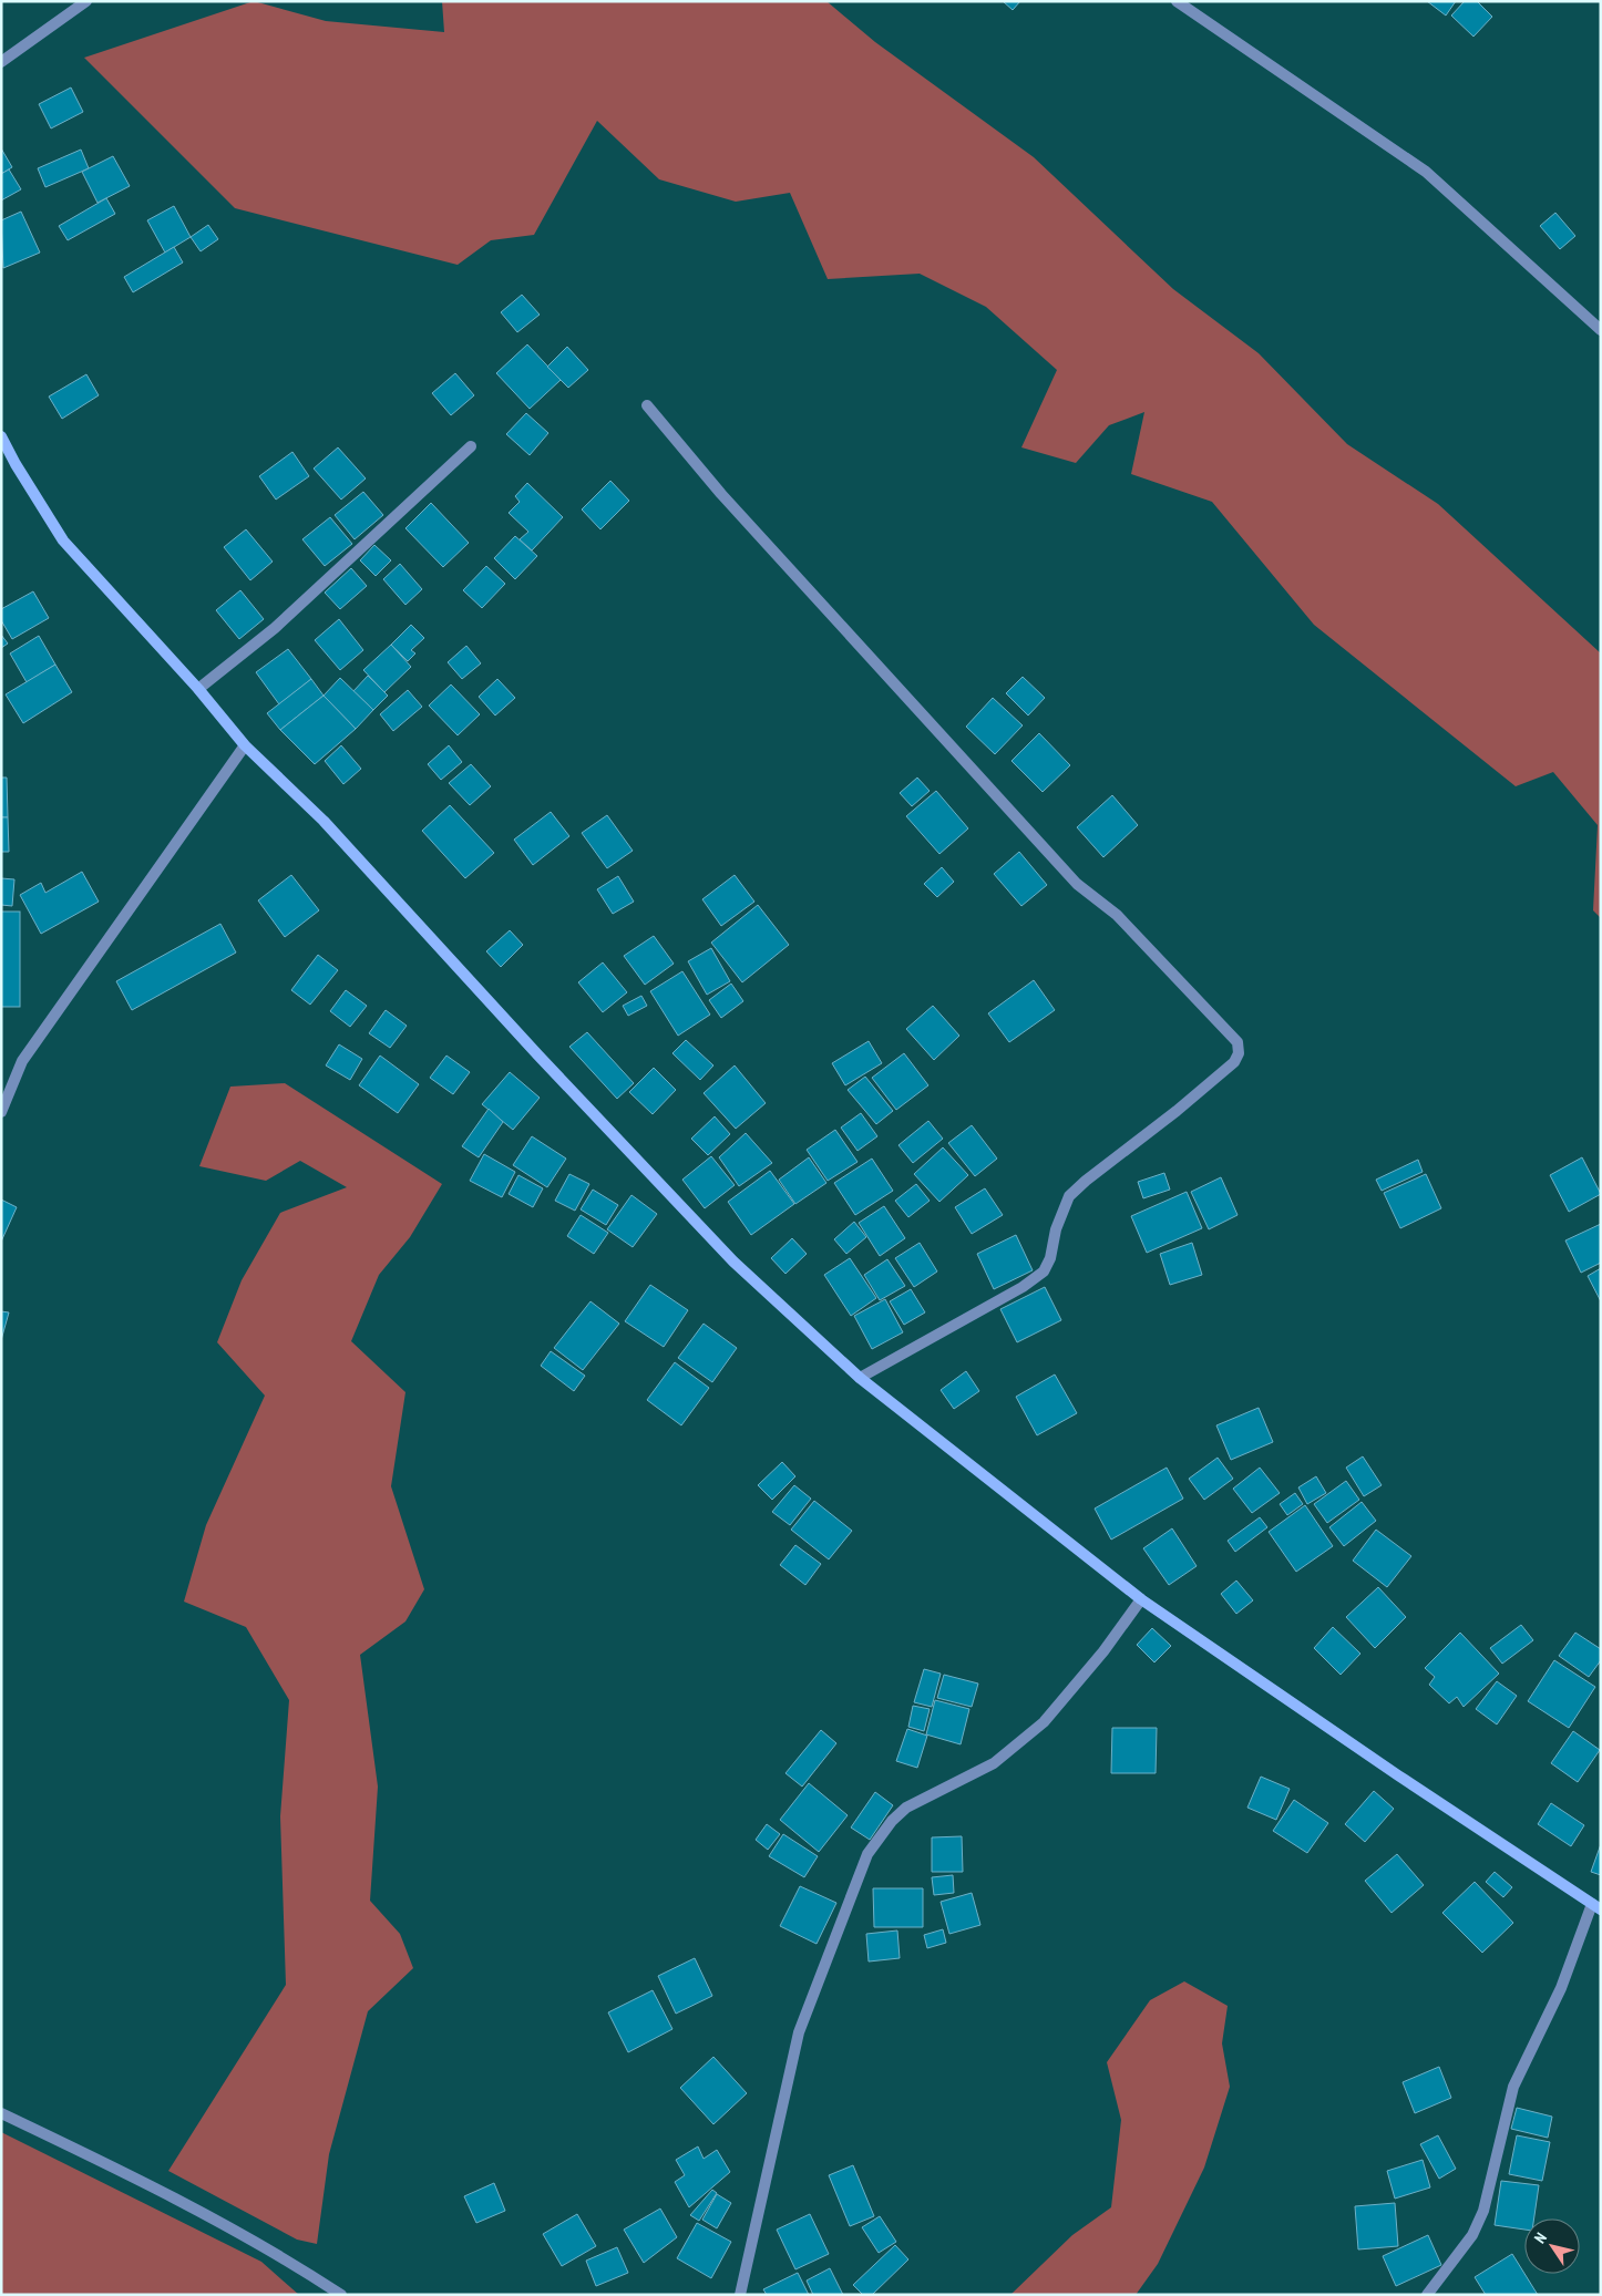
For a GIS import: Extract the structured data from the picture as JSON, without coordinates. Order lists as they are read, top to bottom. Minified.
{"north":"top left"}
